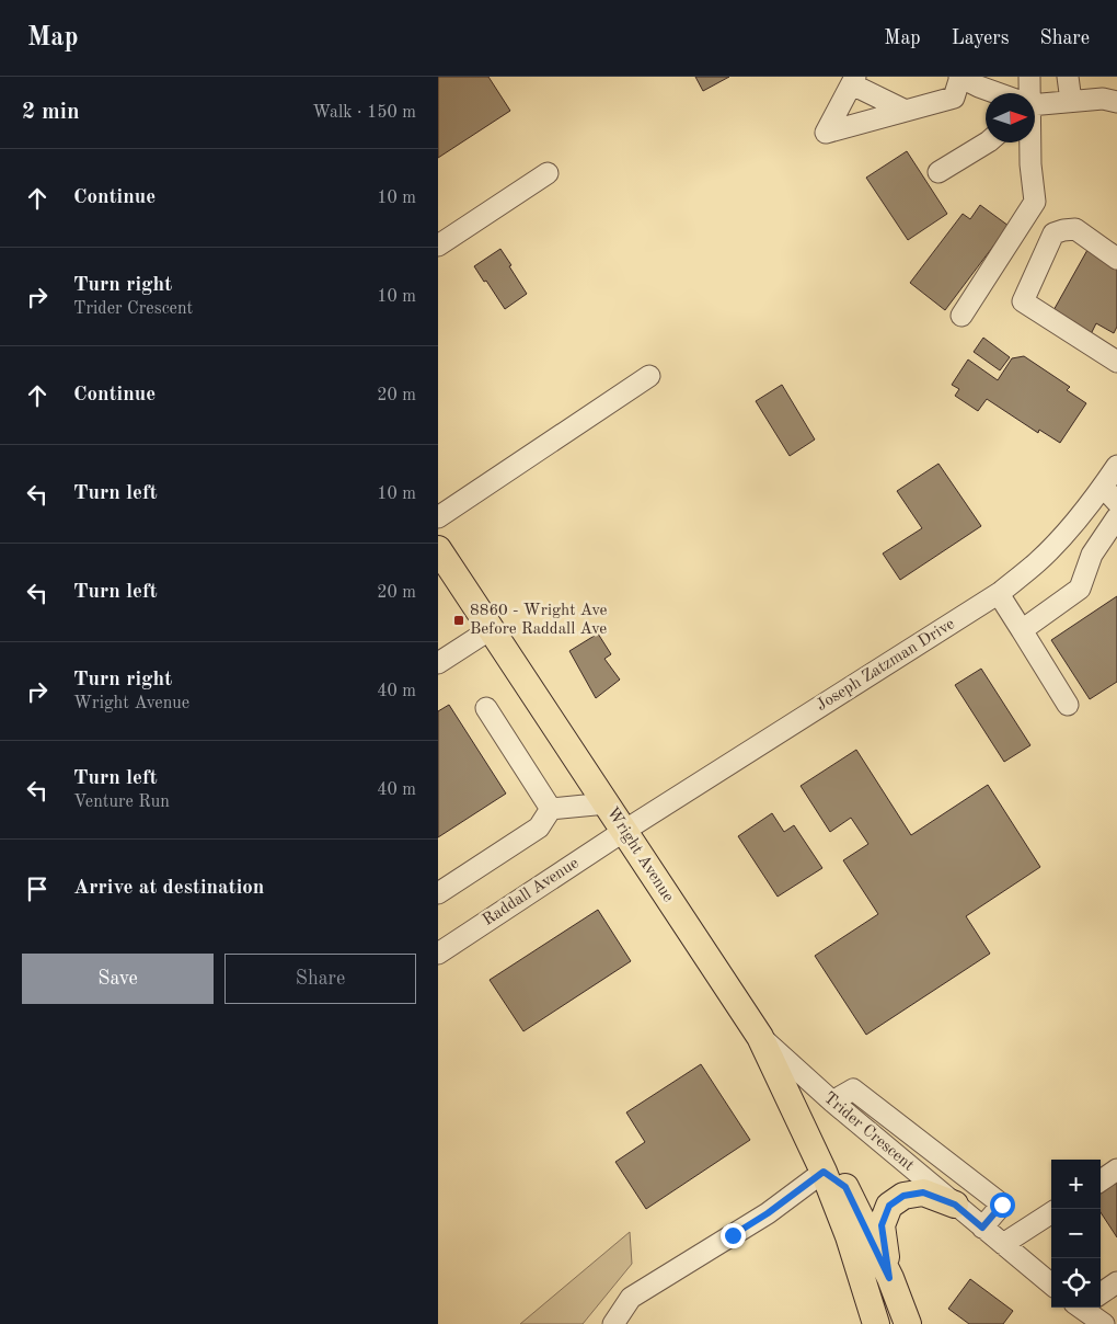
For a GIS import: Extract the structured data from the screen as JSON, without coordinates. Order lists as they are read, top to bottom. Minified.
{"streets":{"main road":["Wright Avenue"],"street":["Joseph Zatzman Drive","Raddall Avenue","Trider Crescent"]},"crossings":[["Joseph Zatzman Drive","Wright Avenue"],["Joseph Zatzman Drive","Raddall Avenue"],["Wright Avenue","Raddall Avenue"],["Wright Avenue","Trider Crescent"]],"places":{"transit":["8860 - Wright Ave Before Raddall Ave"]},"north":"right","page":{"header":"Map","nav":["Map","Layers","Share"],"heading":["2 min","Walk · 150 m"],"list":[["Continue","10 m"],["Turn right","Trider Crescent","10 m"],["Continue","20 m"],["Turn left","10 m"],["Turn left","20 m"],["Turn right","Wright Avenue","40 m"],["Turn left","Venture Run","40 m"],"Arrive at destination"],"buttons":["Save","Share"],"map_buttons":["+","−"]}}
